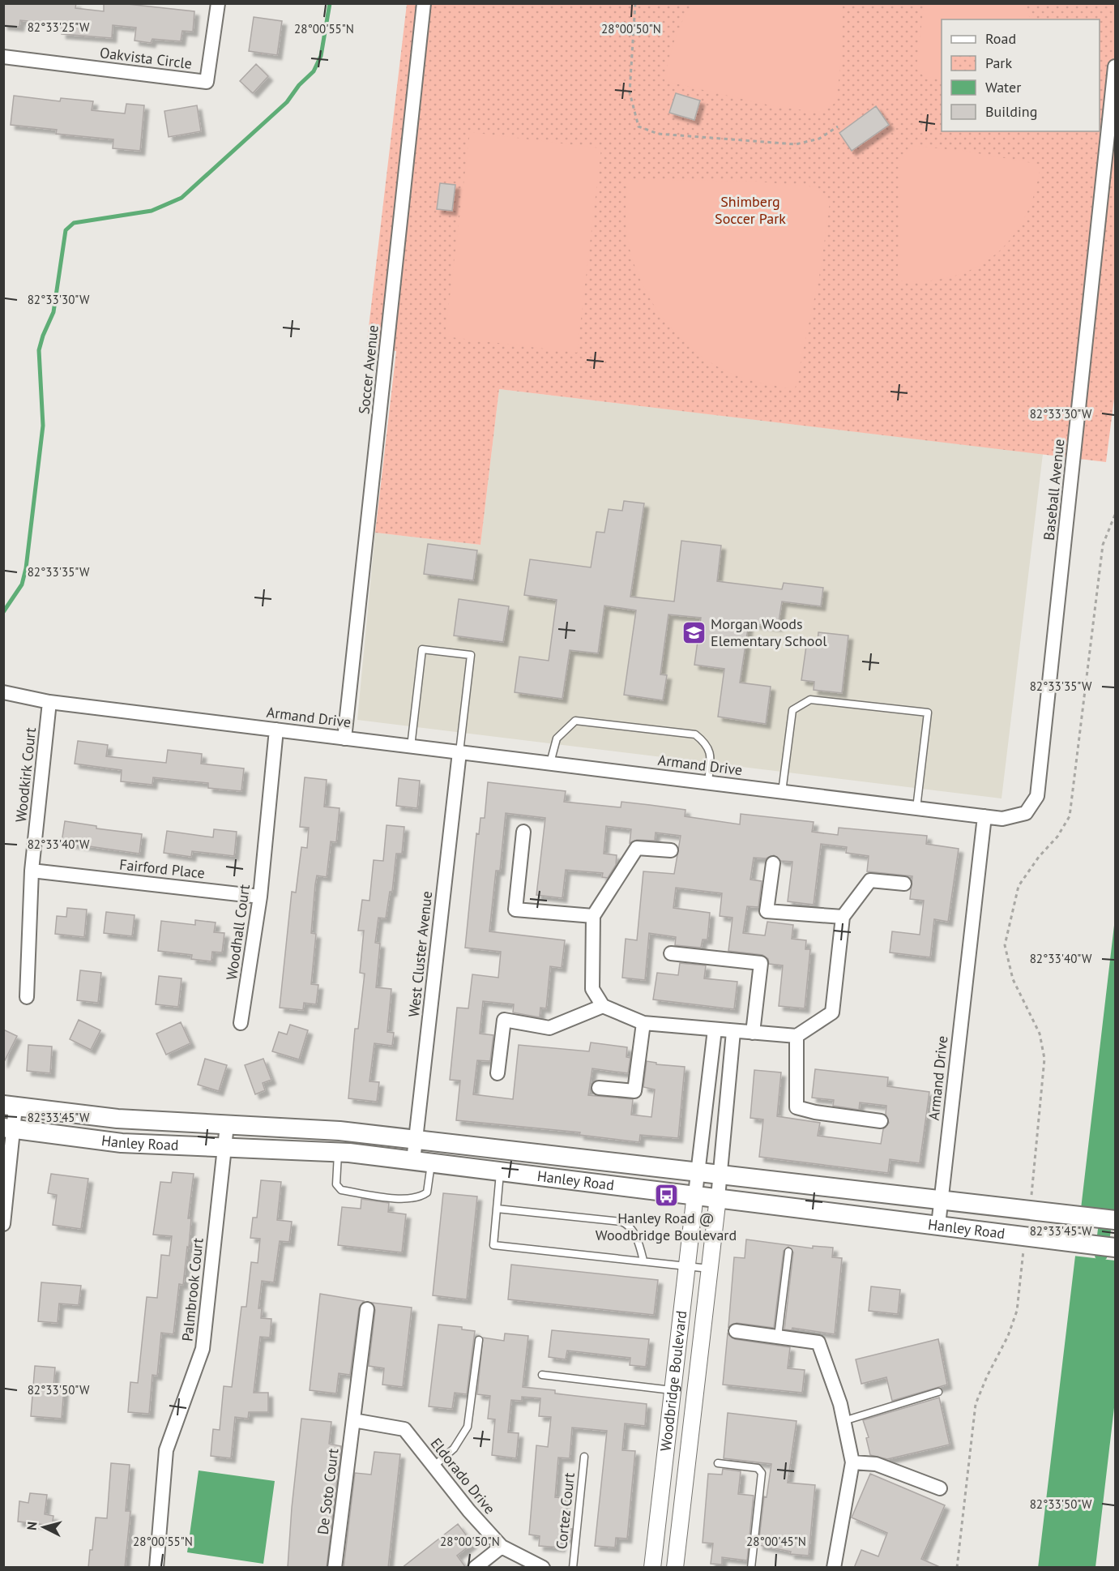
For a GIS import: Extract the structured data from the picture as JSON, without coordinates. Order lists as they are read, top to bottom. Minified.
{"streets":{"main road":["Hanley Road"],"street":["Oakvista Circle","Soccer Avenue","Baseball Avenue","Armand Drive","Woodkirk Court","Fairford Place","Woodhall Court","West Cluster Avenue","Palmbrook Court","Woodbridge Boulevard","Eldorado Drive","De Soto Court"],"lane":["Cortez Court"]},"crossings":[["Soccer Avenue","Armand Drive"],["Baseball Avenue","Armand Drive"],["Armand Drive","Woodkirk Court"],["Armand Drive","Woodhall Court"],["Armand Drive","West Cluster Avenue"],["Armand Drive","Hanley Road"],["Woodkirk Court","Fairford Place"],["Fairford Place","Woodhall Court"],["West Cluster Avenue","Hanley Road"],["Hanley Road","Palmbrook Court"],["Hanley Road","Woodbridge Boulevard"],["Eldorado Drive","De Soto Court"]],"parks":["Shimberg Soccer Park"],"places":{"school or university":["Morgan Woods Elementary School"],"bus stop":["Hanley Road @ Woodbridge Boulevard"]},"legend":["Road","Park","Water","Building"],"north":"left","coordinates":["82°33'25\"W","28°00'55\"N","28°00'50\"N","82°33'30\"W","82°33'35\"W","82°33'40\"W","82°33'45\"W","82°33'50\"W","28°00'45\"N"]}
